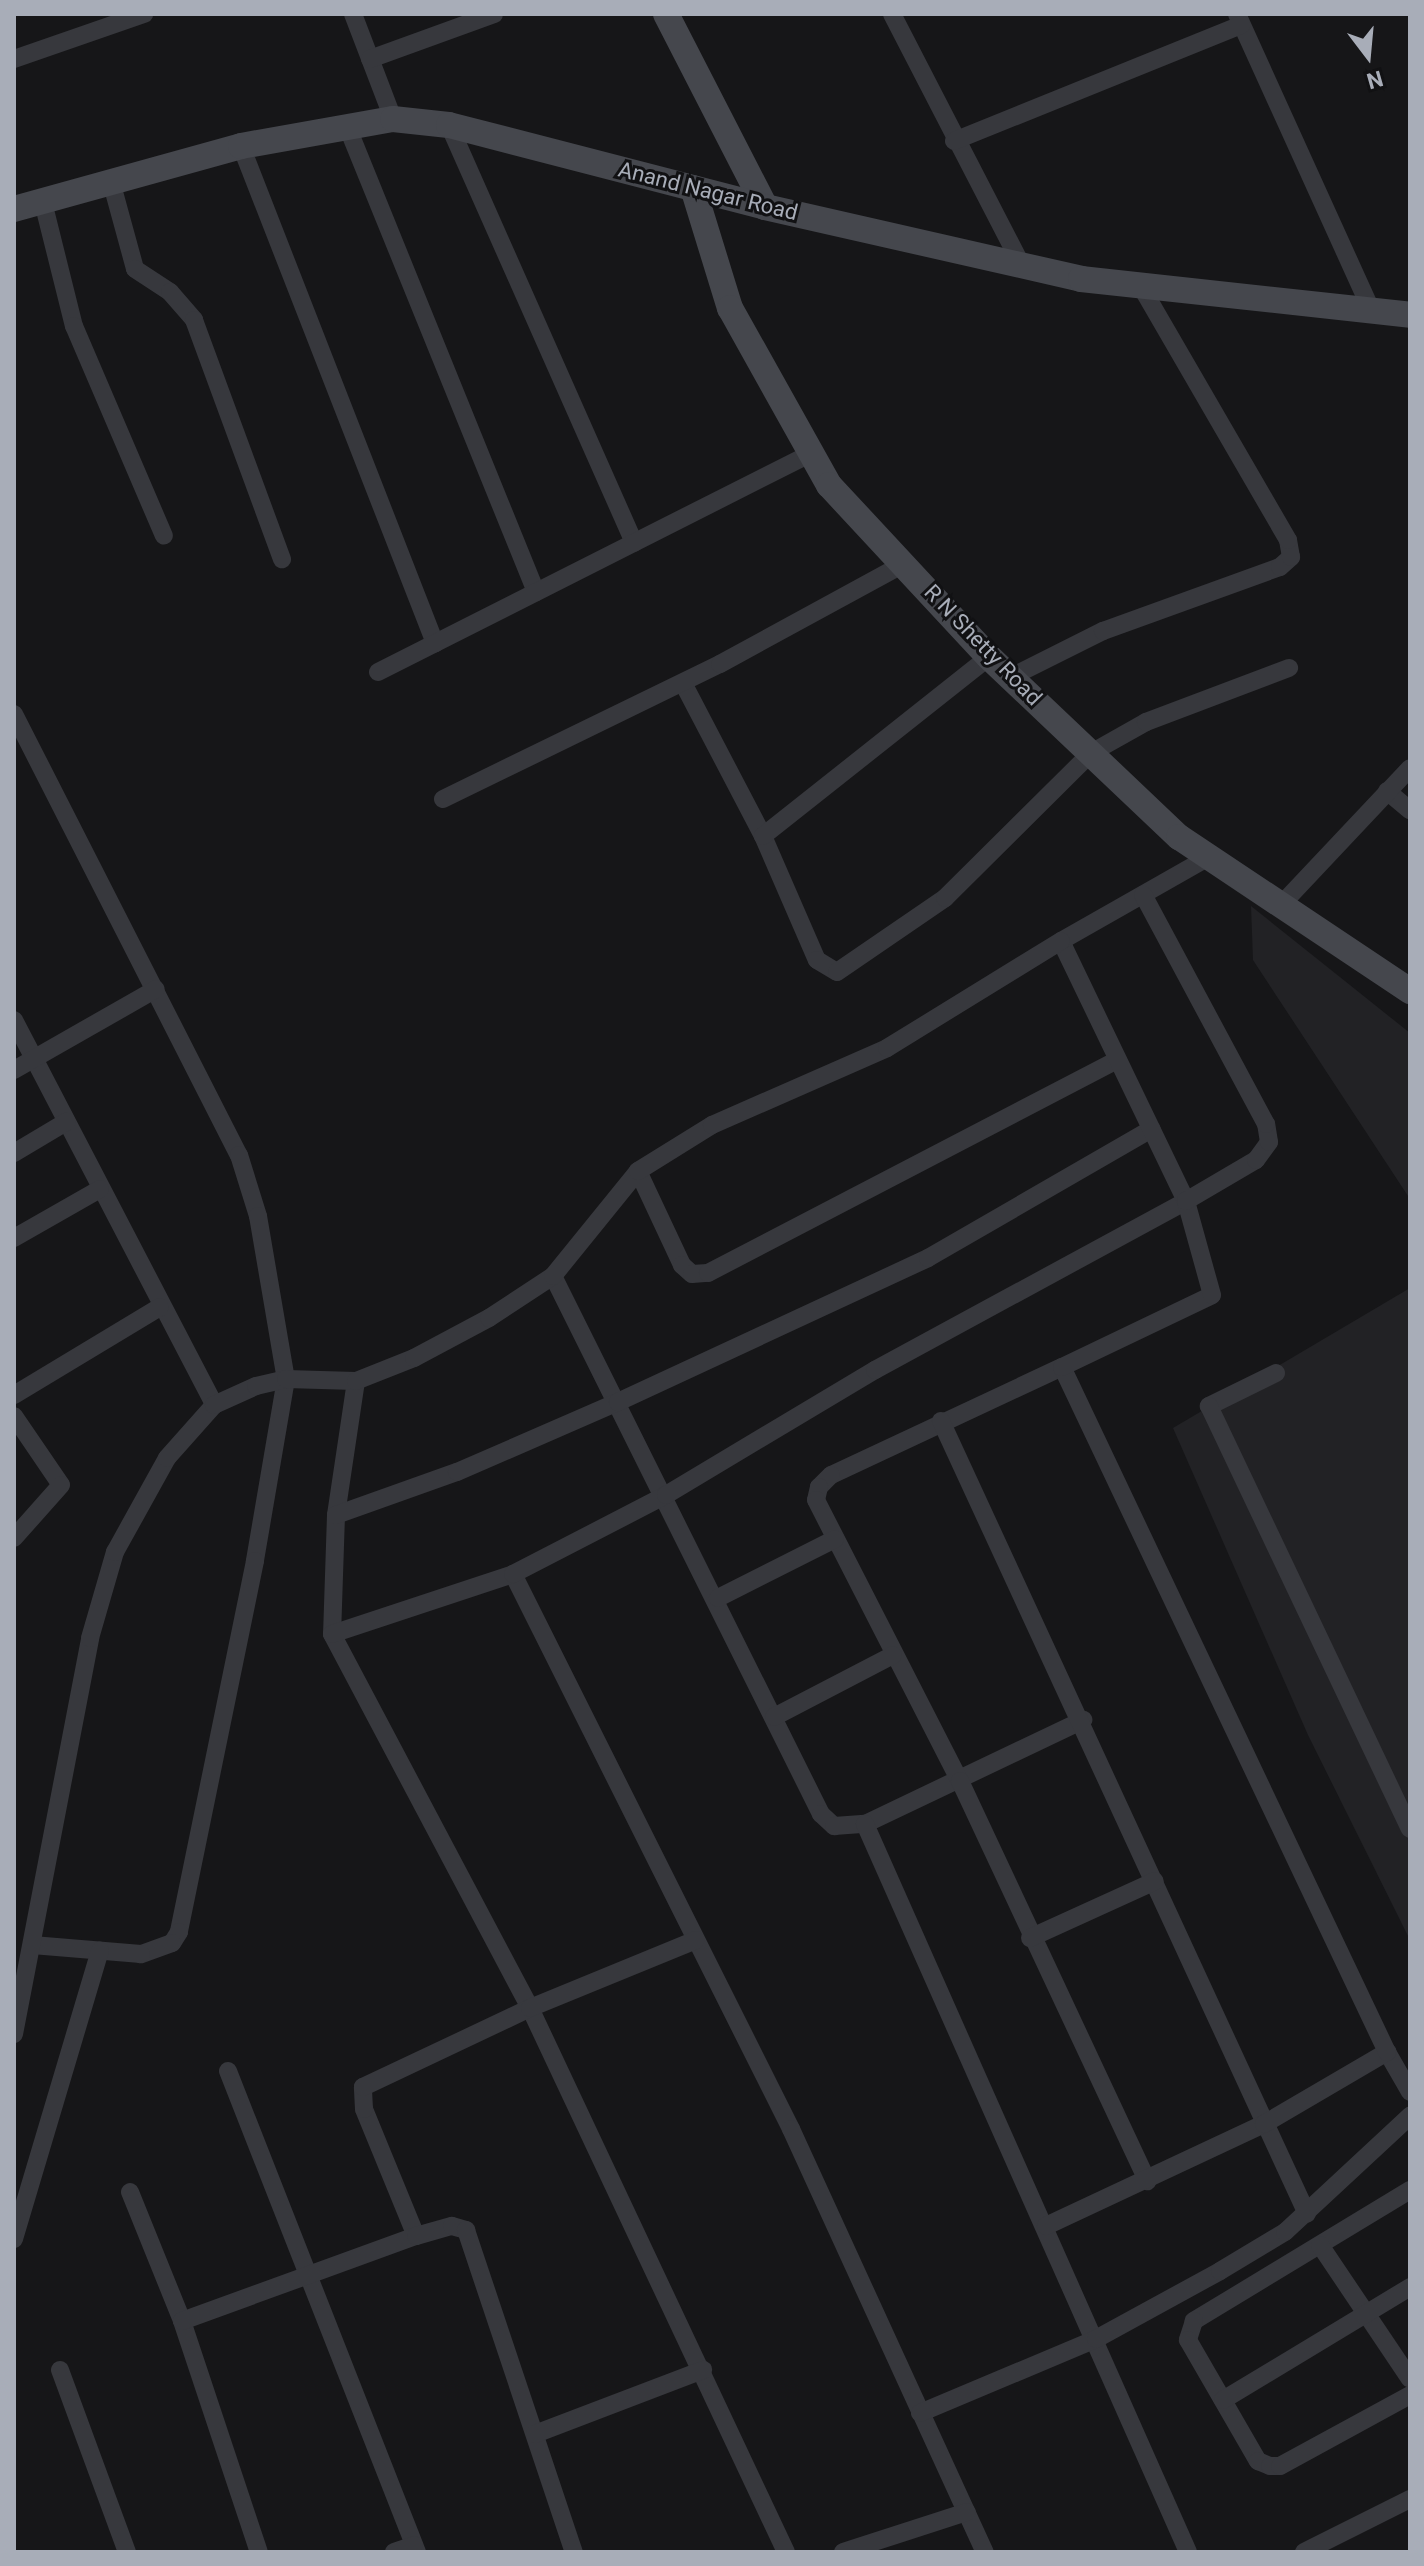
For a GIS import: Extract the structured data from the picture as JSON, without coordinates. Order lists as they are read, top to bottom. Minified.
{"streets":{"street":["Anand Nagar Road","R N Shetty Road"]},"crossings":[["Anand Nagar Road","R N Shetty Road"]],"north":"bottom"}
